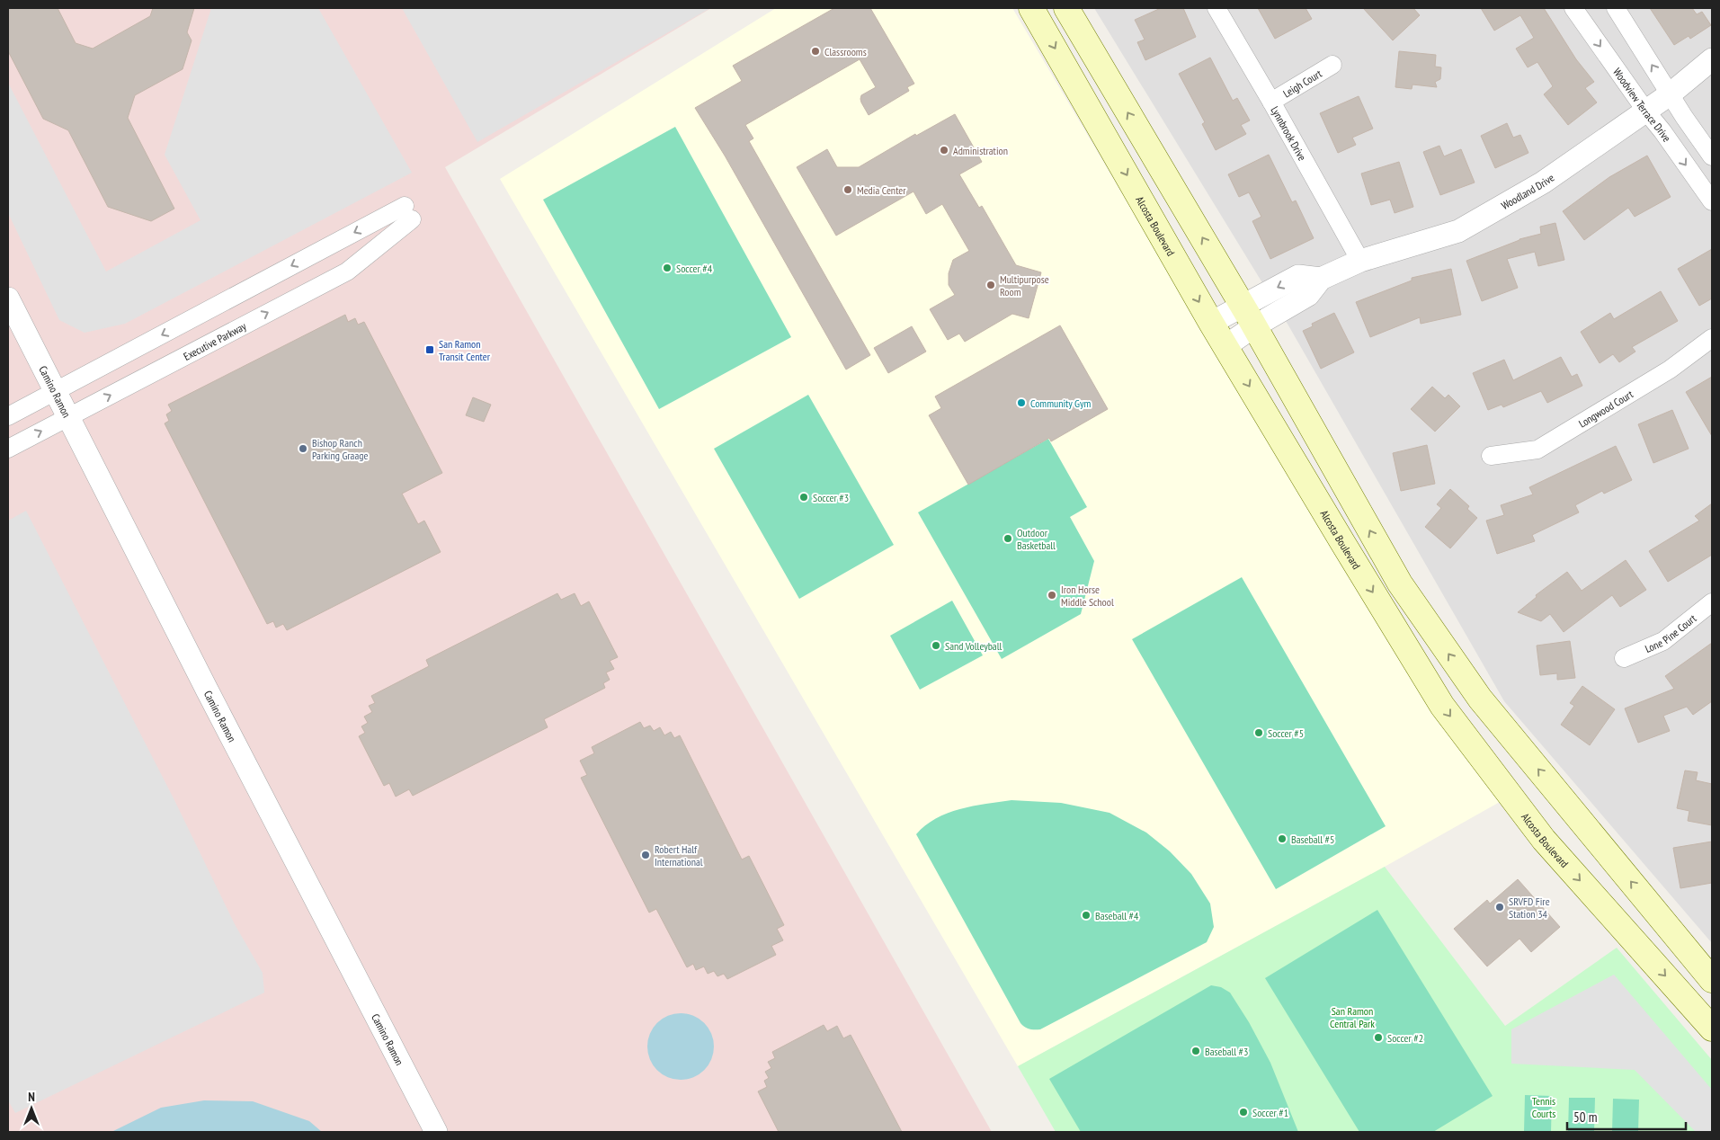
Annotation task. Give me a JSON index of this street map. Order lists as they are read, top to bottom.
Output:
{
  "streets": {
    "main road": ["Alcosta Boulevard"],
    "street": [
      "Leigh Court",
      "Woodview Terrace Drive",
      "Lynnbrook Drive",
      "Woodland Drive",
      "Executive Parkway",
      "Camino Ramon",
      "Longwood Court",
      "Lone Pine Court"
    ]
  },
  "crossings": [
    ["Leigh Court", "Lynnbrook Drive"],
    ["Woodview Terrace Drive", "Woodland Drive"],
    ["Lynnbrook Drive", "Woodland Drive"],
    ["Woodland Drive", "Alcosta Boulevard"],
    ["Executive Parkway", "Camino Ramon"]
  ],
  "parks": ["San Ramon Central Park", "Tennis Courts"],
  "places": {
    "other": [
      "Classrooms",
      "Administration",
      "Media Center",
      "Soccer #4",
      "Multipurpose Room",
      "Community Gym",
      "Bishop Ranch Parking Graage",
      "Soccer #3",
      "Outdoor Basketball",
      "Iron Horse Middle School",
      "Sand Volleyball",
      "Soccer #5",
      "Baseball #5",
      "Robert Half International",
      "SRVFD Fire Station 34",
      "Baseball #4",
      "Soccer #2",
      "Baseball #3",
      "Soccer #1"
    ],
    "transit": ["San Ramon Transit Center"]
  },
  "scale_bar": "50 m",
  "north": "top"
}
